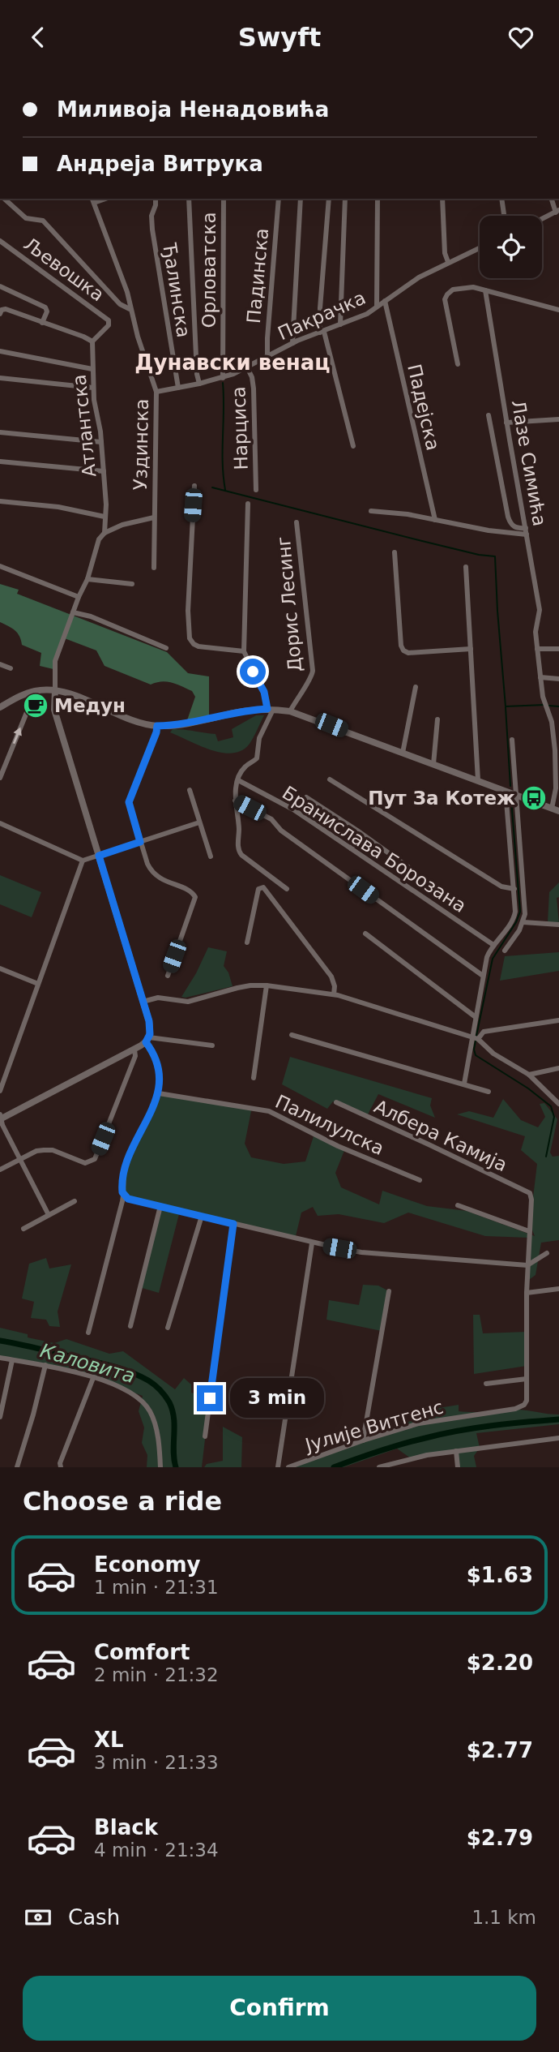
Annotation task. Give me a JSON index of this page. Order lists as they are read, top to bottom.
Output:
{
  "streets": {
    "street": [
      "Љевошка",
      "Орловатска",
      "Падинска",
      "Ђалинска",
      "Пакрачка",
      "Падејска",
      "Атлантска",
      "Нарциса",
      "Уздинска",
      "Лазе Симића",
      "Дорис Лесинг",
      "Бранислава Борозана",
      "Палилулска",
      "Албера Камија",
      "Јулије Витгенс"
    ]
  },
  "crossings": [
    ["Љевошка", "Атлантска"],
    ["Орловатска", "Пакрачка"],
    ["Падинска", "Пакрачка"],
    ["Ђалинска", "Пакрачка"],
    ["Пакрачка", "Падејска"],
    ["Пакрачка", "Нарциса"],
    ["Пакрачка", "Уздинска"],
    ["Атлантска", "Уздинска"],
    ["Албера Камија", "Јулије Витгенс"]
  ],
  "districts": ["Дунавски венац"],
  "water": ["Каловита"],
  "places": {
    "cafe": ["Медун"],
    "bus stop": ["Пут За Котеж"]
  },
  "page": {
    "header": "Swyft",
    "banner": ["Миливоја Ненадовића", "Андреја Витрука"],
    "bubble": "3 min",
    "heading": "Choose a ride",
    "list": [
      {
        "name": "Economy",
        "note": "1 min · 21:31",
        "value": "$1.63"
      },
      {
        "name": "Comfort",
        "note": "2 min · 21:32",
        "value": "$2.20"
      },
      {
        "name": "XL",
        "note": "3 min · 21:33",
        "value": "$2.77"
      },
      {
        "name": "Black",
        "note": "4 min · 21:34",
        "value": "$2.79"
      }
    ],
    "pay": ["Cash", "1.1 km"],
    "buttons": "Confirm"
  }
}
